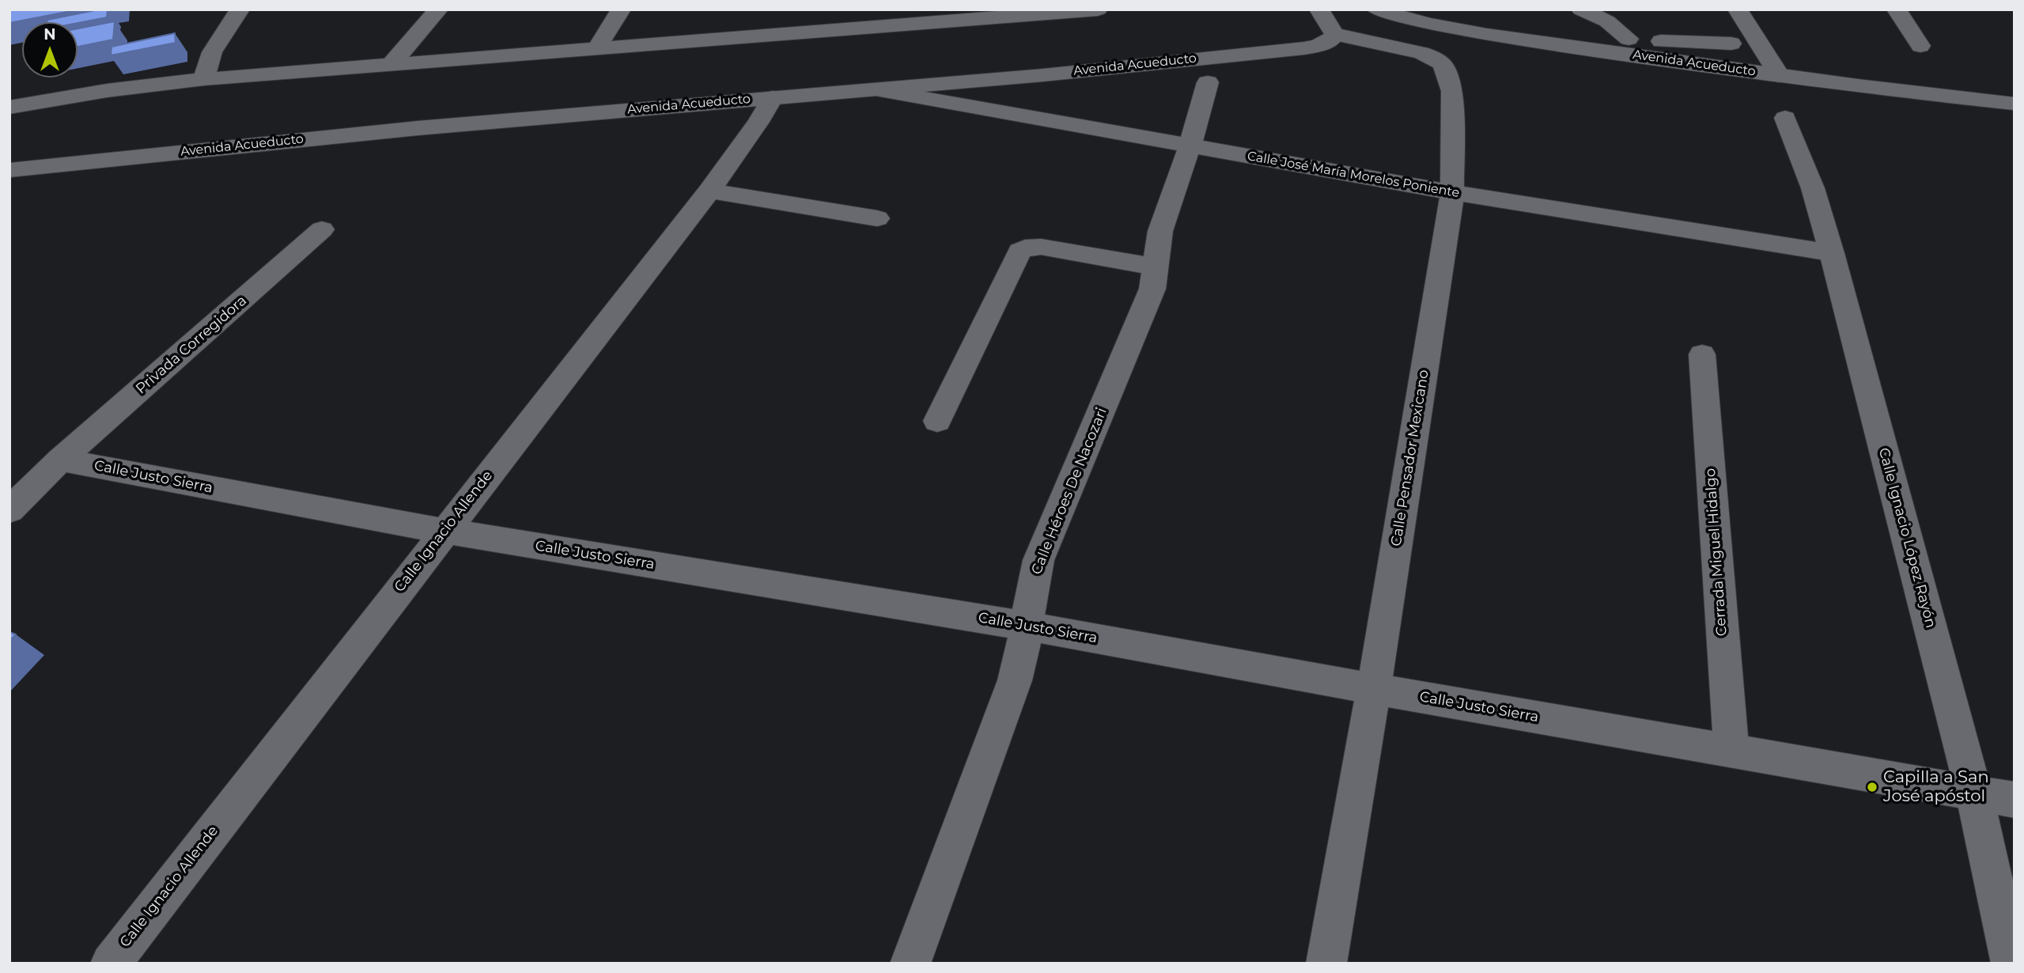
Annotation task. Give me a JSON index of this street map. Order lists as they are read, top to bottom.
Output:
{
  "streets": {
    "street": [
      "Avenida Acueducto",
      "Calle José María Morelos Poniente",
      "Privada Corregidora",
      "Calle Pensador Mexicano",
      "Calle Justo Sierra",
      "Calle Héroes De Nacozari",
      "Calle Ignacio Allende",
      "Calle Ignacio López Rayón",
      "Cerrada Miguel Hidalgo"
    ]
  },
  "crossings": [
    ["Avenida Acueducto", "Calle José María Morelos Poniente"],
    ["Avenida Acueducto", "Calle Pensador Mexicano"],
    ["Avenida Acueducto", "Calle Ignacio Allende"],
    ["Calle José María Morelos Poniente", "Calle Pensador Mexicano"],
    ["Calle José María Morelos Poniente", "Calle Héroes De Nacozari"],
    ["Calle José María Morelos Poniente", "Calle Ignacio López Rayón"],
    ["Privada Corregidora", "Calle Justo Sierra"],
    ["Calle Pensador Mexicano", "Calle Justo Sierra"],
    ["Calle Justo Sierra", "Calle Héroes De Nacozari"],
    ["Calle Justo Sierra", "Calle Ignacio Allende"],
    ["Calle Justo Sierra", "Calle Ignacio López Rayón"],
    ["Calle Justo Sierra", "Cerrada Miguel Hidalgo"]
  ],
  "places": ["Capilla a San José apóstol"],
  "north": "top"
}
